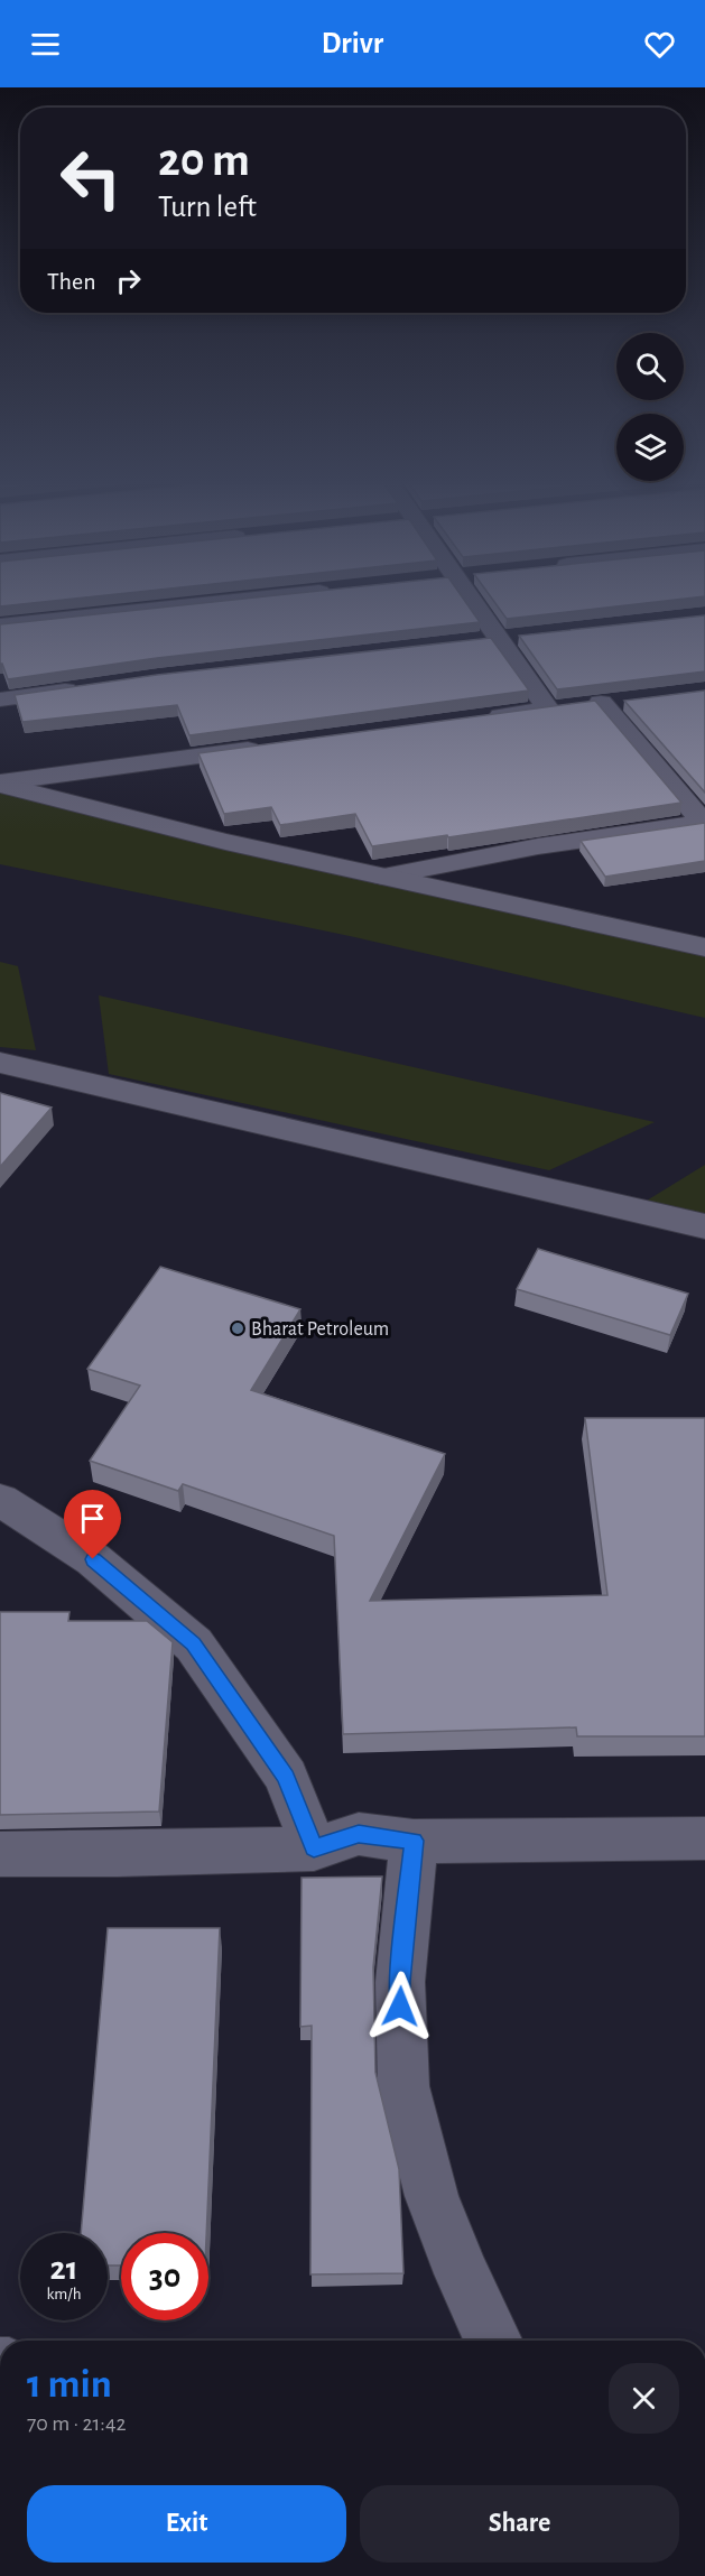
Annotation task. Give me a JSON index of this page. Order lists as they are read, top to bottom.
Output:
{
  "places": ["Bharat Petroleum"],
  "page": {
    "header": "Drivr",
    "turn": ["20 m", "Turn left"],
    "then": "Then",
    "speed": "21 km/h",
    "limit": "30",
    "heading": ["1 min", "70 m · 21:42"],
    "buttons": ["Exit", "Share"]
  }
}
